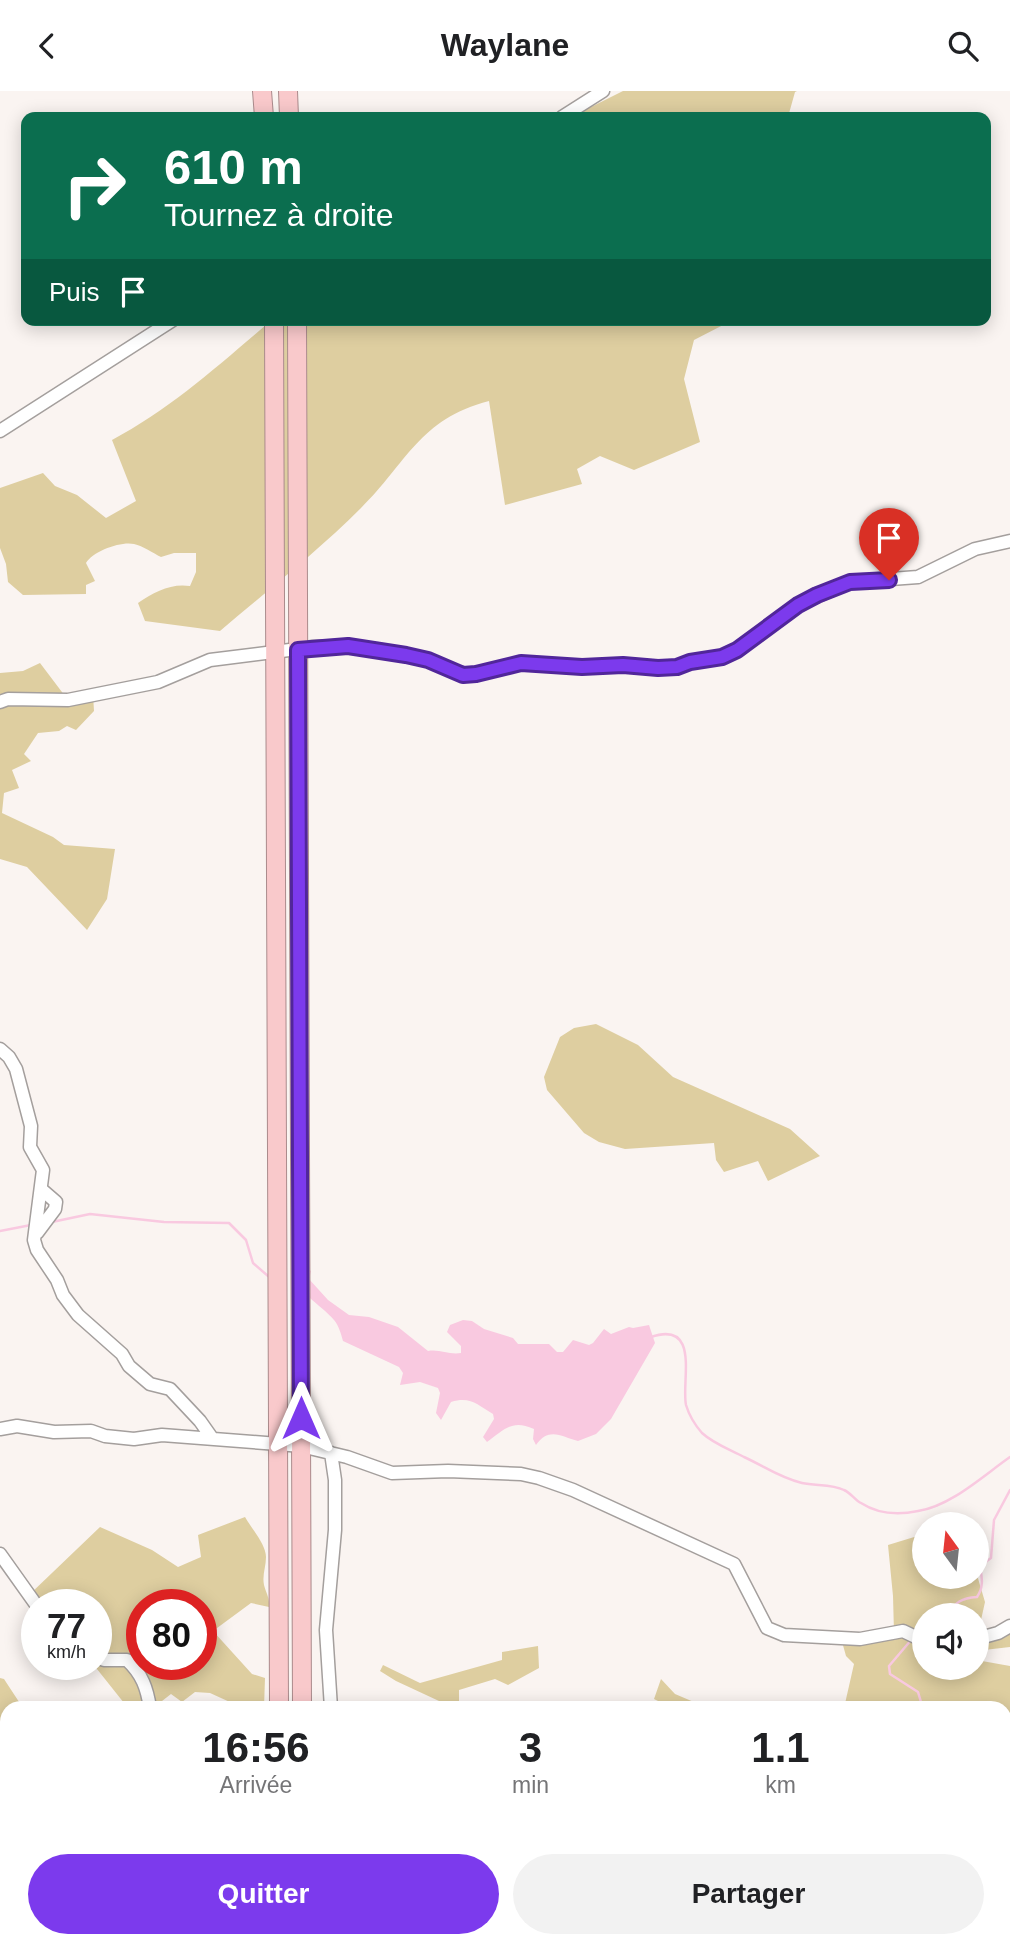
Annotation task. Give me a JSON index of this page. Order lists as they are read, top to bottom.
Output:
{
  "north": "top",
  "page": {
    "header": "Waylane",
    "turn": ["610 m", "Tournez à droite"],
    "then": "Puis",
    "speed": "77 km/h",
    "limit": "80",
    "eta": [
      "16:56",
      "Arrivée",
      "3",
      "min",
      "1.1",
      "km"
    ],
    "buttons": ["Quitter", "Partager"]
  }
}
